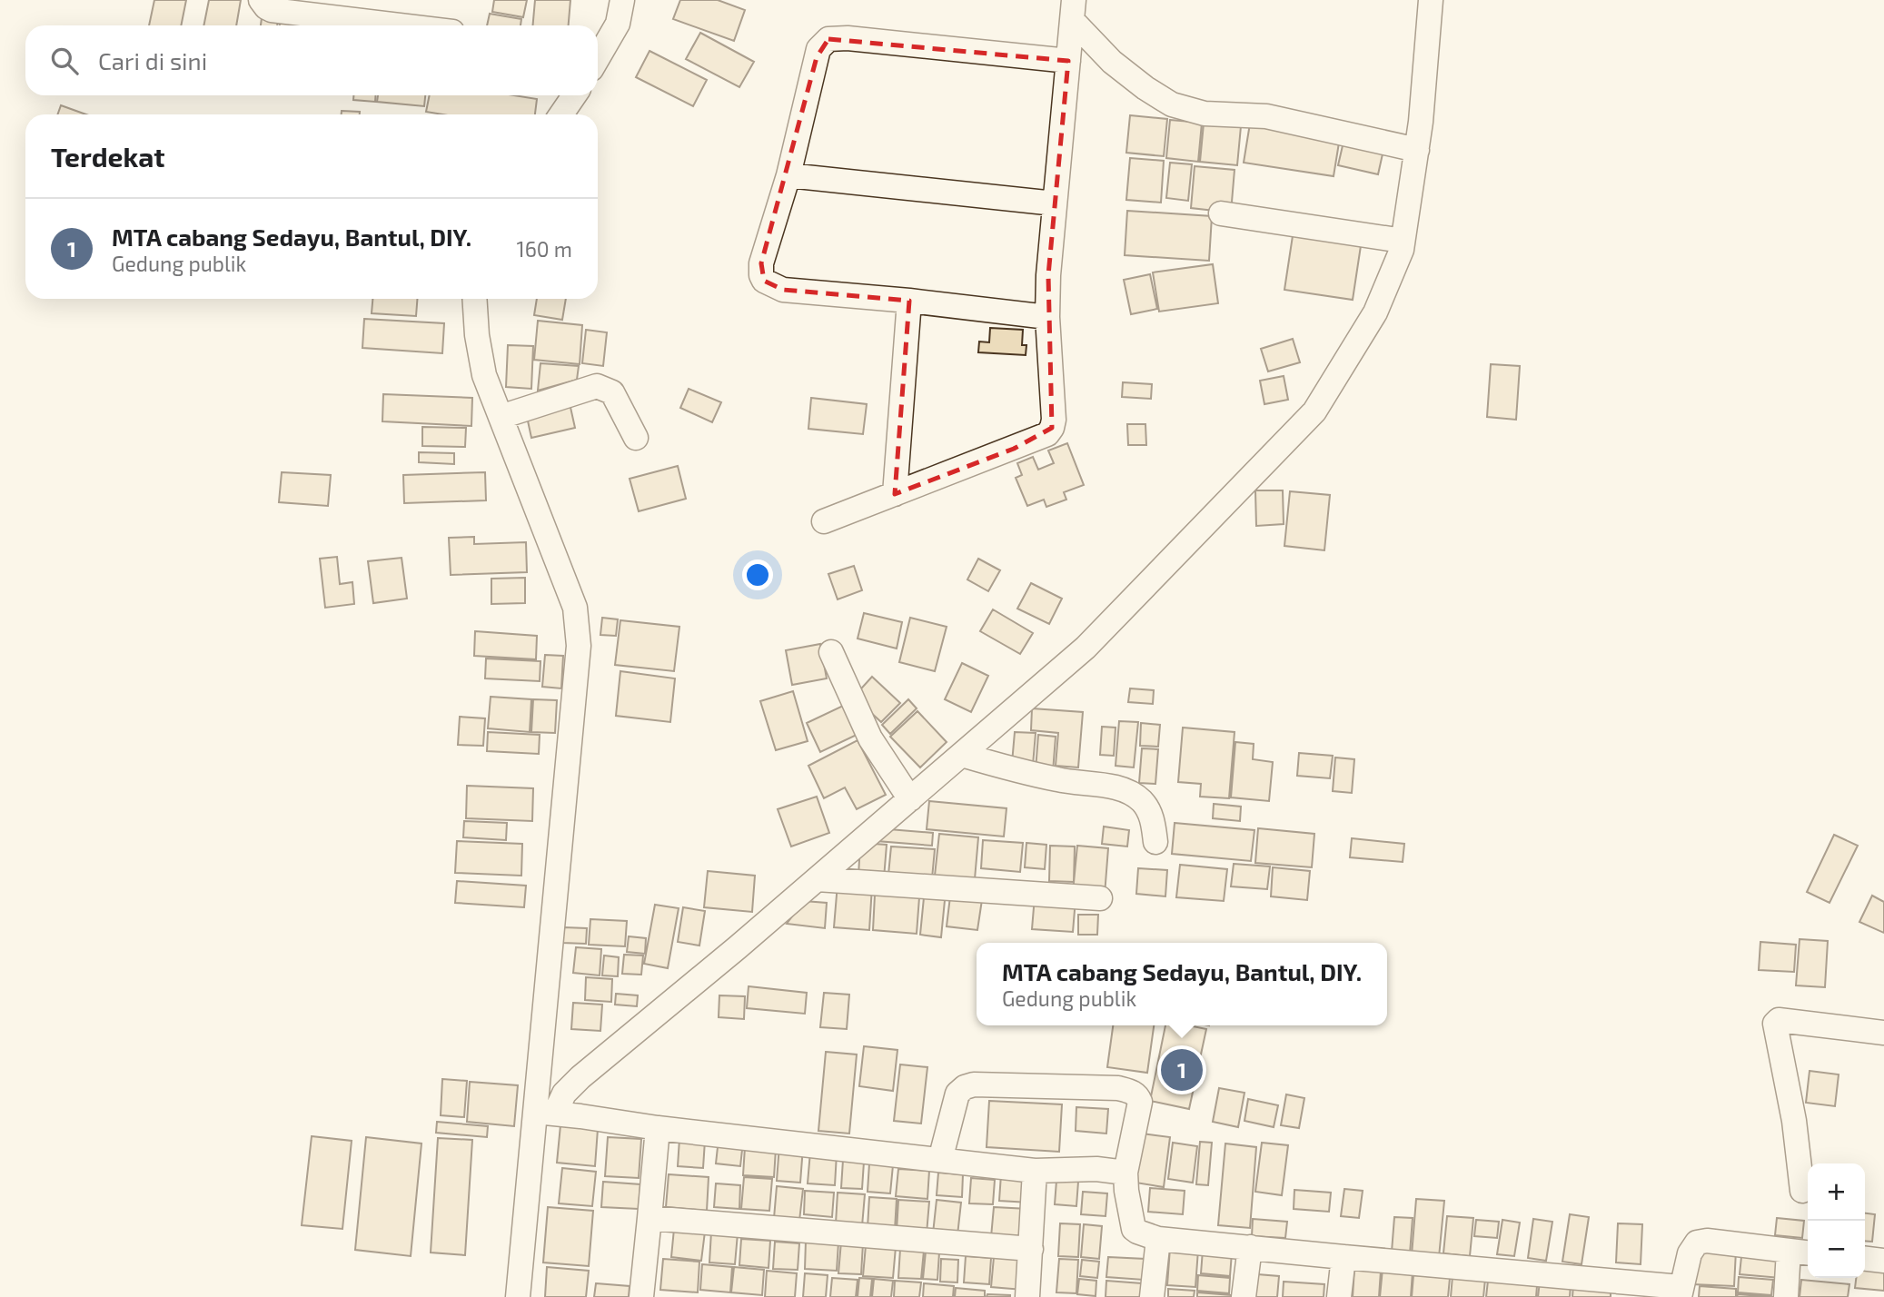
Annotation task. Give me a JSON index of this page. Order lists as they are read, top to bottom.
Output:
{
  "page": {
    "search": "Cari di sini",
    "heading": "Terdekat",
    "list": [
      {
        "mark": "1",
        "name": "MTA cabang Sedayu, Bantul, DIY.",
        "note": "Gedung publik",
        "value": "160 m"
      }
    ],
    "popup": ["MTA cabang Sedayu, Bantul, DIY.", "Gedung publik"],
    "pins": "1",
    "map_buttons": ["+", "−"]
  }
}
